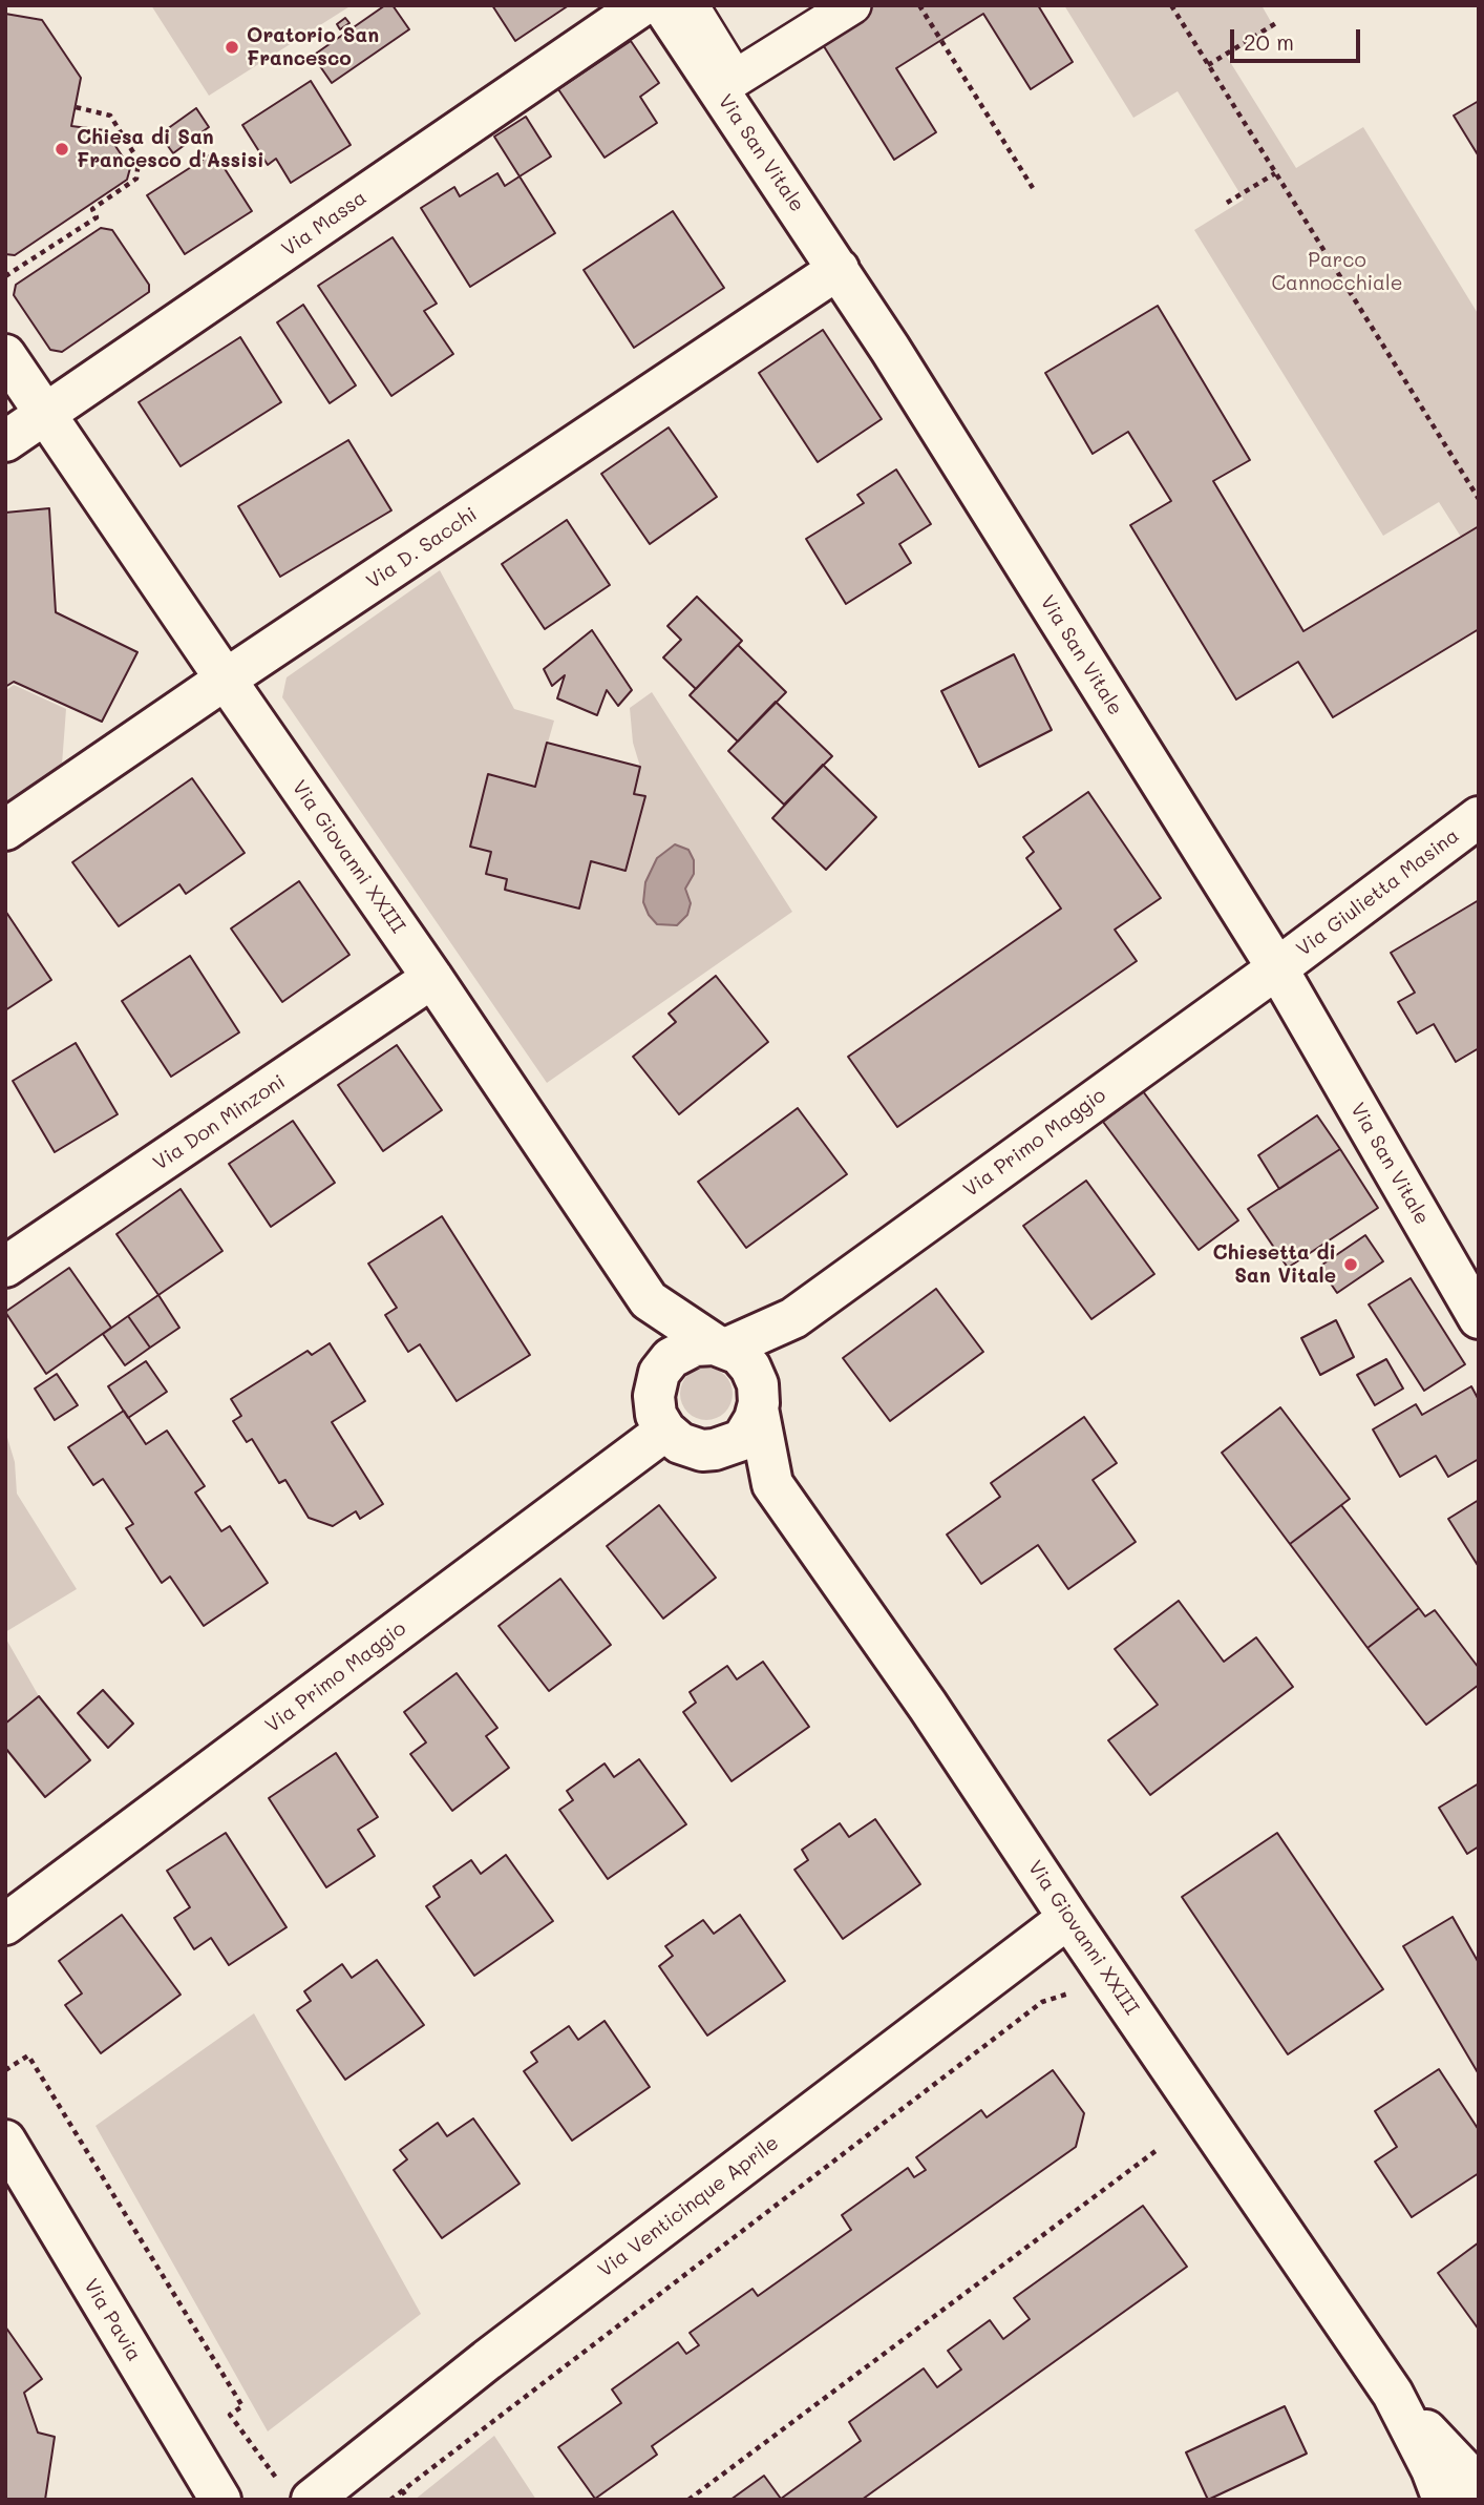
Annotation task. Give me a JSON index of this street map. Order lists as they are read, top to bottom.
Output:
{
  "streets": {
    "street": [
      "Via San Vitale",
      "Via Massa",
      "Via D. Sacchi",
      "Via Giovanni XXIII",
      "Via Giulietta Masina",
      "Via Don Minzoni",
      "Via Primo Maggio",
      "Via Venticinque Aprile",
      "Via Pavia"
    ]
  },
  "crossings": [
    ["Via San Vitale", "Via D. Sacchi"],
    ["Via San Vitale", "Via Giulietta Masina"],
    ["Via San Vitale", "Via Primo Maggio"],
    ["Via Massa", "Via Giovanni XXIII"],
    ["Via D. Sacchi", "Via Giovanni XXIII"],
    ["Via Giovanni XXIII", "Via Don Minzoni"],
    ["Via Giovanni XXIII", "Via Primo Maggio"],
    ["Via Giovanni XXIII", "Via Venticinque Aprile"],
    ["Via Giulietta Masina", "Via Primo Maggio"]
  ],
  "parks": ["Parco Cannocchiale"],
  "places": ["Oratorio San Francesco", "Chiesa di San Francesco d'Assisi", "Chiesetta di San Vitale"],
  "scale_bar": "20 m"
}
